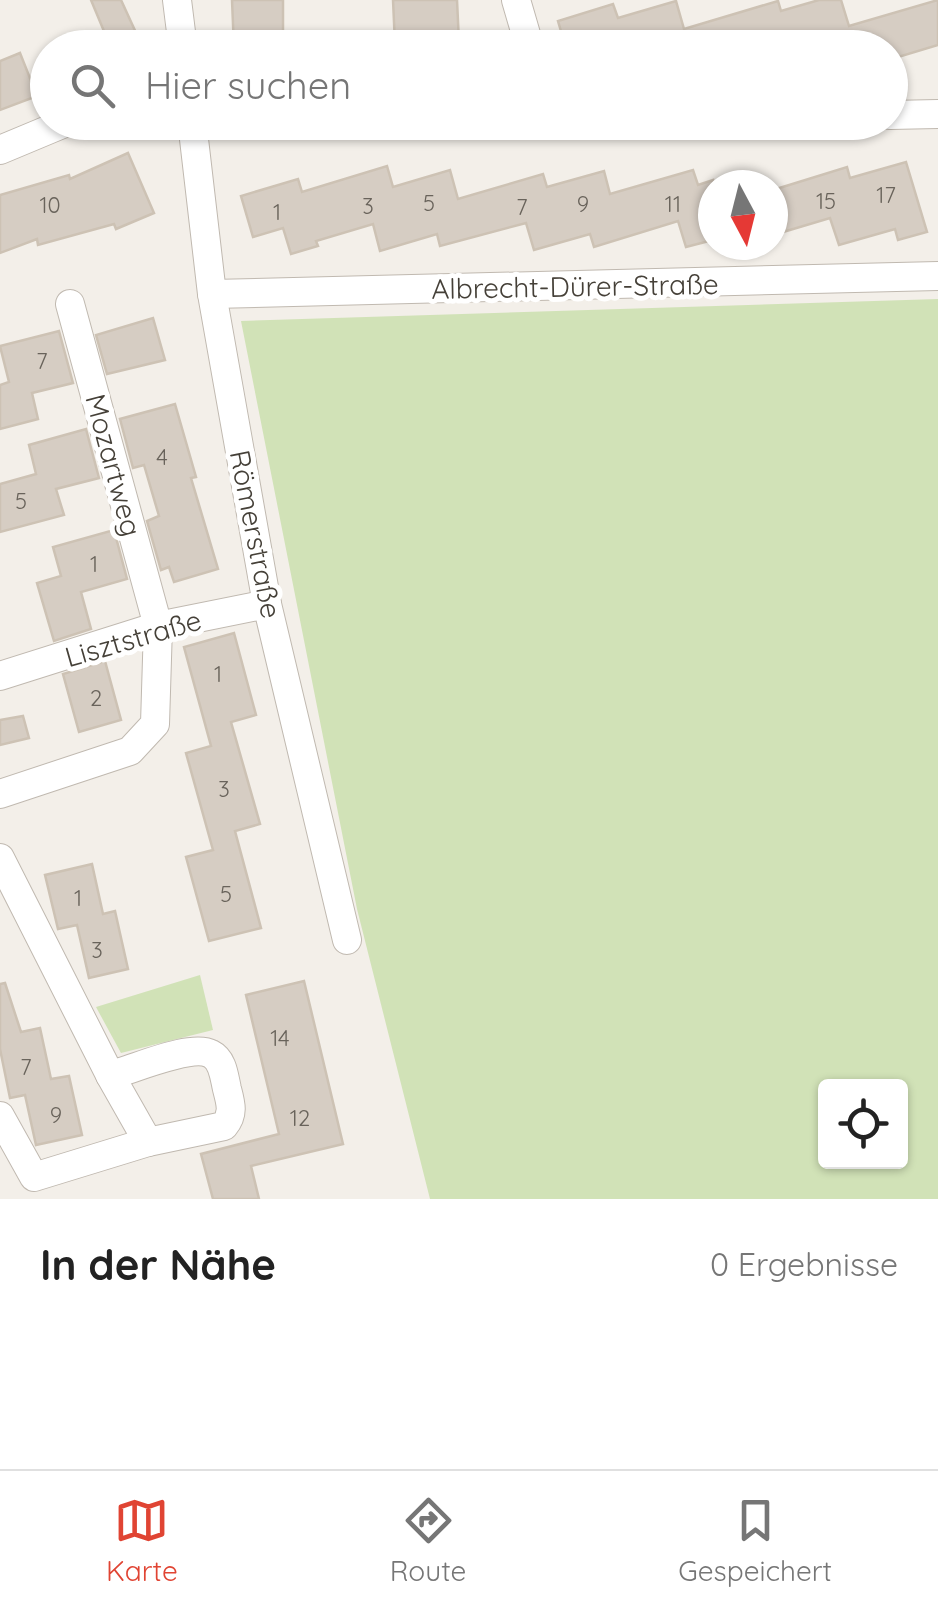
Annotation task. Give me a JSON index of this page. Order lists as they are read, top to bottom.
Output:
{
  "streets": {
    "street": [
      "Albrecht-Dürer-Straße",
      "Mozartweg",
      "Römerstraße",
      "Lisztstraße"
    ]
  },
  "crossings": [
    ["Albrecht-Dürer-Straße", "Römerstraße"],
    ["Mozartweg", "Lisztstraße"],
    ["Römerstraße", "Lisztstraße"]
  ],
  "house_numbers": [
    "17",
    "15",
    "5",
    "9",
    "11",
    "10",
    "3",
    "7",
    "1",
    "7",
    "4",
    "5",
    "1",
    "1",
    "2",
    "3",
    "5",
    "1",
    "3",
    "14",
    "7",
    "9",
    "12"
  ],
  "north": "bottom",
  "page": {
    "search": "Hier suchen",
    "heading": ["In der Nähe", "0 Ergebnisse"],
    "nav": ["Karte", "Route", "Gespeichert"]
  }
}
